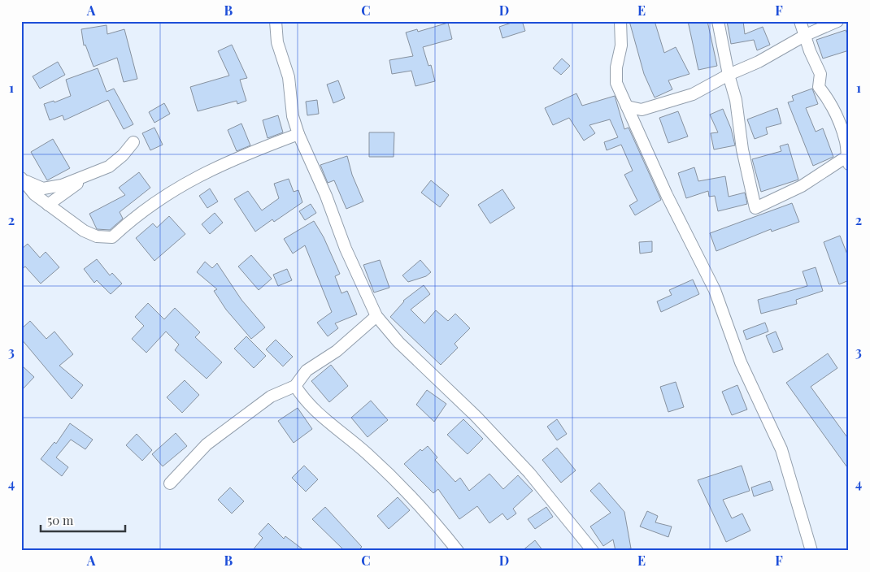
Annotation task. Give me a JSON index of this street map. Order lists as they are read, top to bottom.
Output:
{
  "scale_bar": "50 m",
  "grid": {
    "columns": [
      "A",
      "B",
      "C",
      "D",
      "E",
      "F"
    ],
    "rows": [
      "1",
      "2",
      "3",
      "4"
    ]
  }
}
